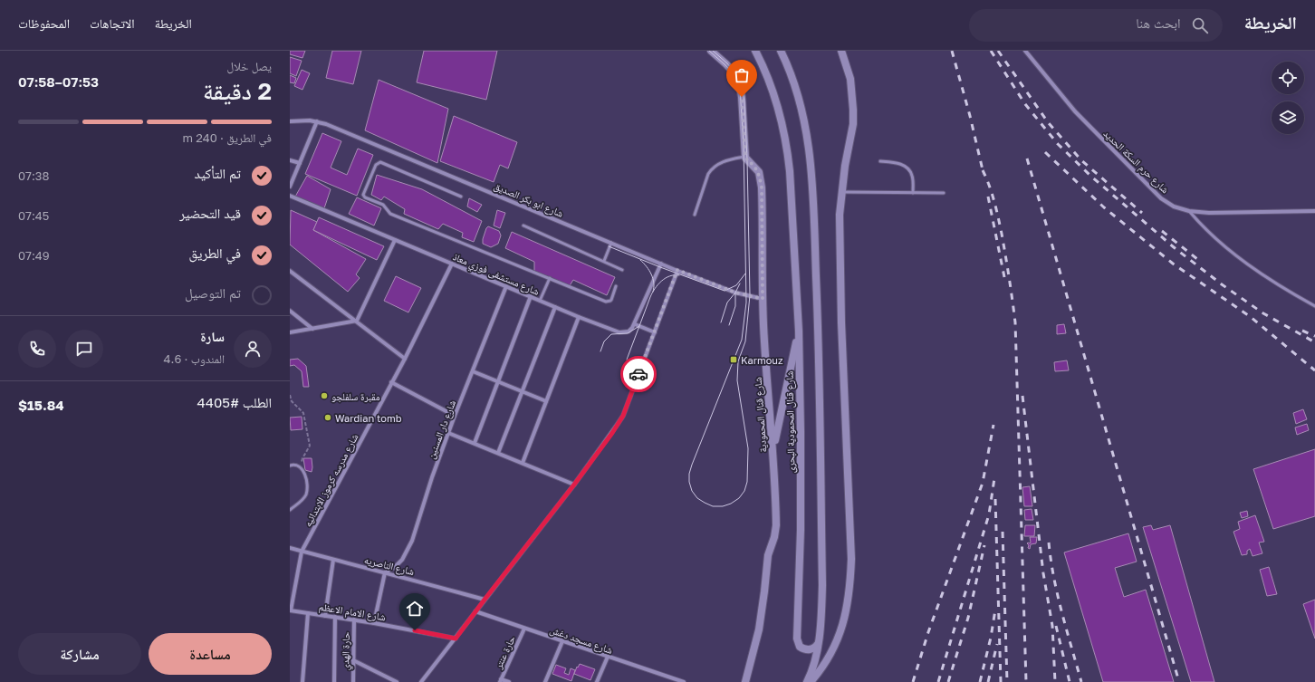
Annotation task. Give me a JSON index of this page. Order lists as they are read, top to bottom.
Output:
{
  "streets": {
    "main road": ["شارع قنال المحمودية", "شارع قنال المحمودية البحرى"],
    "street": [
      "شارع حرم السكة الحديد",
      "شارع ابو بكر الصديق",
      "شارع مستشفى فوزي معاذ",
      "شارع دار المسنين",
      "شارع مدرسه كرموز الابتدائيه",
      "شارع الناصريه",
      "شارع الامام الاعظم",
      "شارع مسجد دغش",
      "حارة الهدي",
      "حارة عنتر"
    ]
  },
  "crossings": [
    ["شارع ابو بكر الصديق", "شارع قنال المحمودية"],
    ["شارع مستشفى فوزي معاذ", "شارع دار المسنين"],
    ["شارع مستشفى فوزي معاذ", "شارع مدرسه كرموز الابتدائيه"],
    ["شارع دار المسنين", "شارع الناصريه"],
    ["شارع مدرسه كرموز الابتدائيه", "شارع الناصريه"],
    ["شارع مدرسه كرموز الابتدائيه", "شارع الامام الاعظم"],
    ["شارع الامام الاعظم", "حارة الهدي"],
    ["شارع مسجد دغش", "حارة عنتر"]
  ],
  "places": {
    "transit": ["Karmouz"],
    "other": ["مقبرة سلفلجو", "Wardian tomb"]
  },
  "page": {
    "header": "الخريطة",
    "search": "ابحث هنا",
    "nav": ["الخريطة", "الاتجاهات", "المحفوظات"],
    "heading": ["2 دقيقة", "يصل خلال", "07:53–07:58"],
    "panel": [
      "سارة",
      "المندوب · 4.6",
      "الطلب #4405",
      "$15.84"
    ],
    "bar": "في الطريق · 240 m",
    "list": [
      ["تم التأكيد", "07:38"],
      ["قيد التحضير", "07:45"],
      ["في الطريق", "07:49"],
      "تم التوصيل"
    ],
    "buttons": ["مساعدة", "مشاركة"]
  }
}
